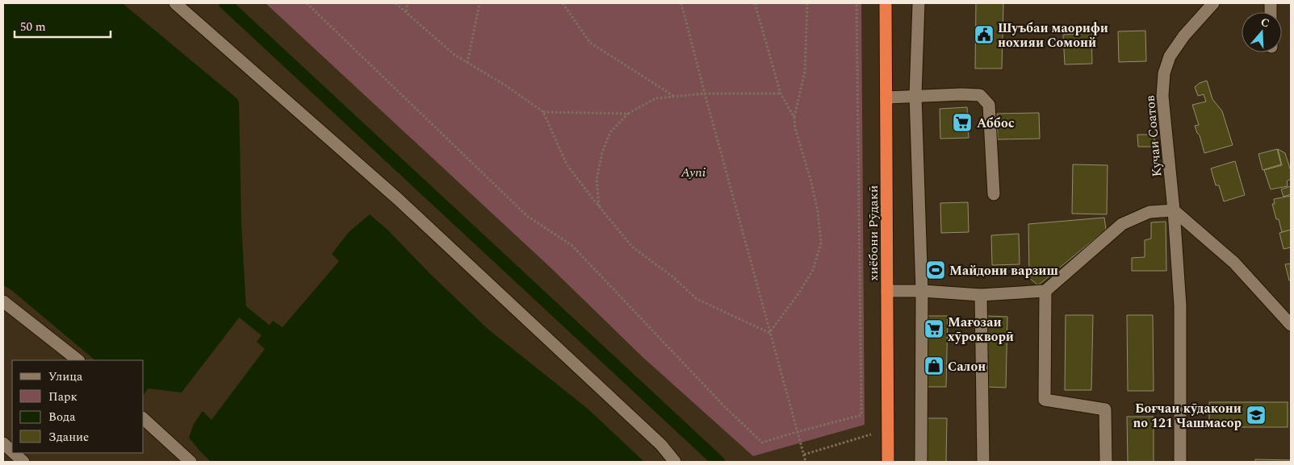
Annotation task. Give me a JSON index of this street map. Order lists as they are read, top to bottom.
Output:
{
  "streets": {
    "highway": ["хиёбони Рӯдакӣ"],
    "street": ["Кучаи Соатов"]
  },
  "parks": ["Ayni"],
  "places": {
    "public building": ["Шуъбаи маорифи нохияи Сомонй"],
    "supermarket": ["Аббос", "Мағозаи хӯрокворӣ"],
    "sports": ["Майдони варзиш"],
    "shop": ["Салон"],
    "school or university": ["Боғчаи кӯдакони no 121 Чашмасор"]
  },
  "legend": [
    "Улица",
    "Парк",
    "Вода",
    "Здание"
  ],
  "scale_bar": "50 m",
  "north": "top"
}
